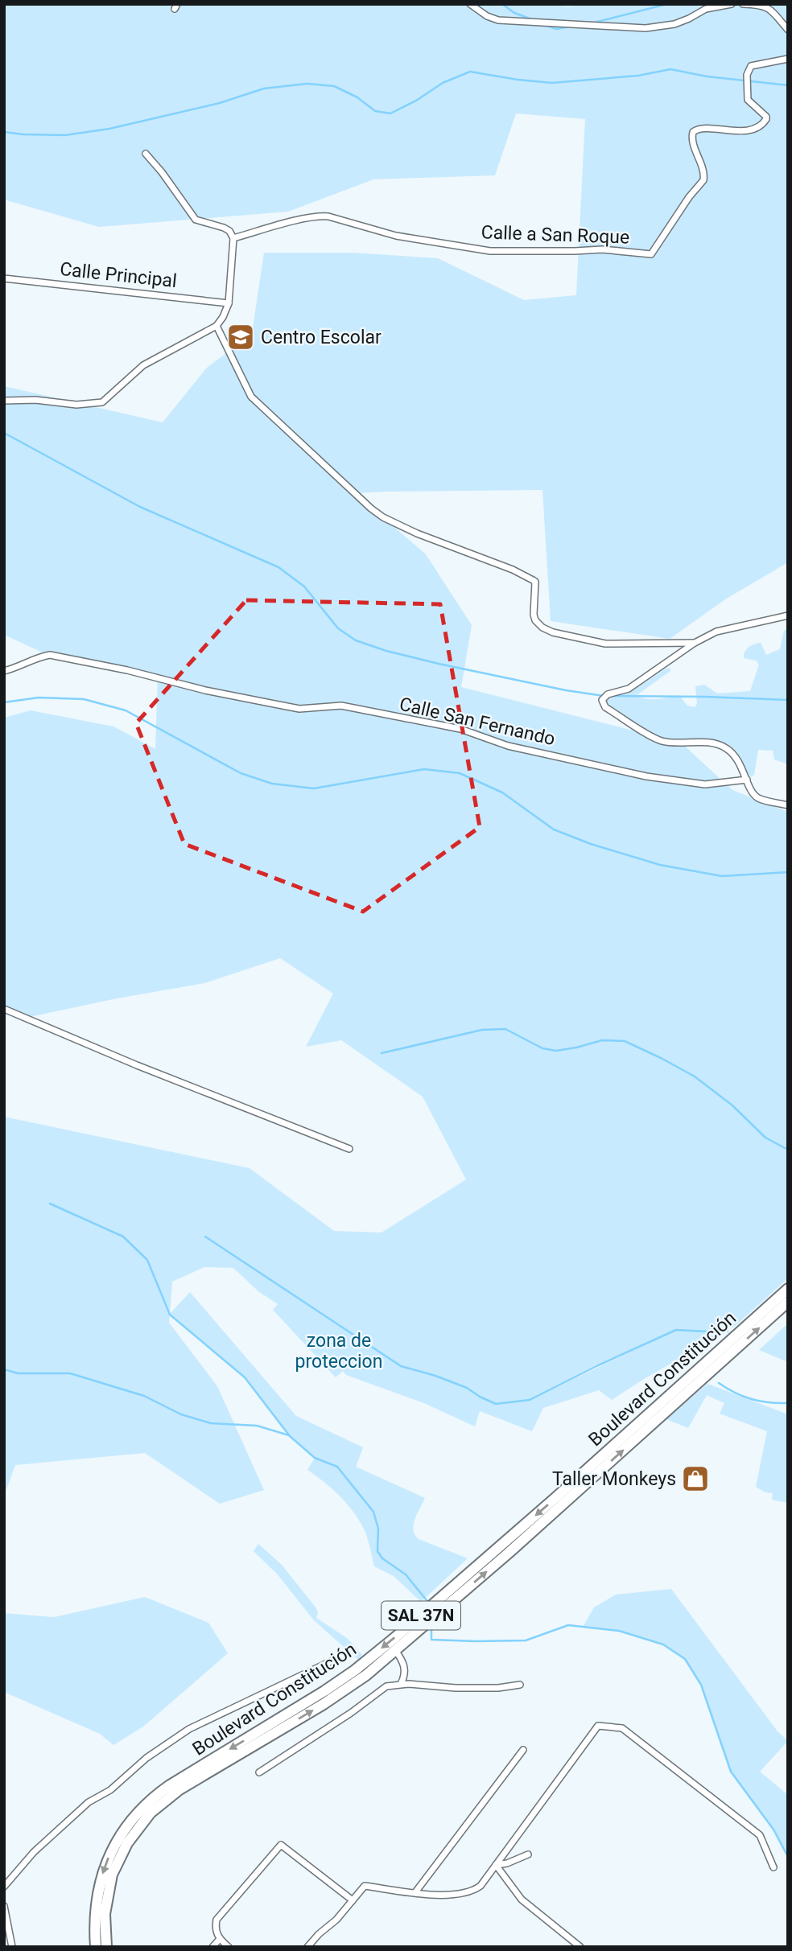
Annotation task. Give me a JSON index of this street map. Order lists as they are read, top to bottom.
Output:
{
  "streets": {
    "highway": ["Boulevard Constitución", "SAL 37N"],
    "street": ["Calle a San Roque", "Calle Principal", "Calle San Fernando"]
  },
  "parks": ["zona de proteccion"],
  "places": {
    "school or university": ["Centro Escolar"],
    "shop": ["Taller Monkeys"]
  }
}
